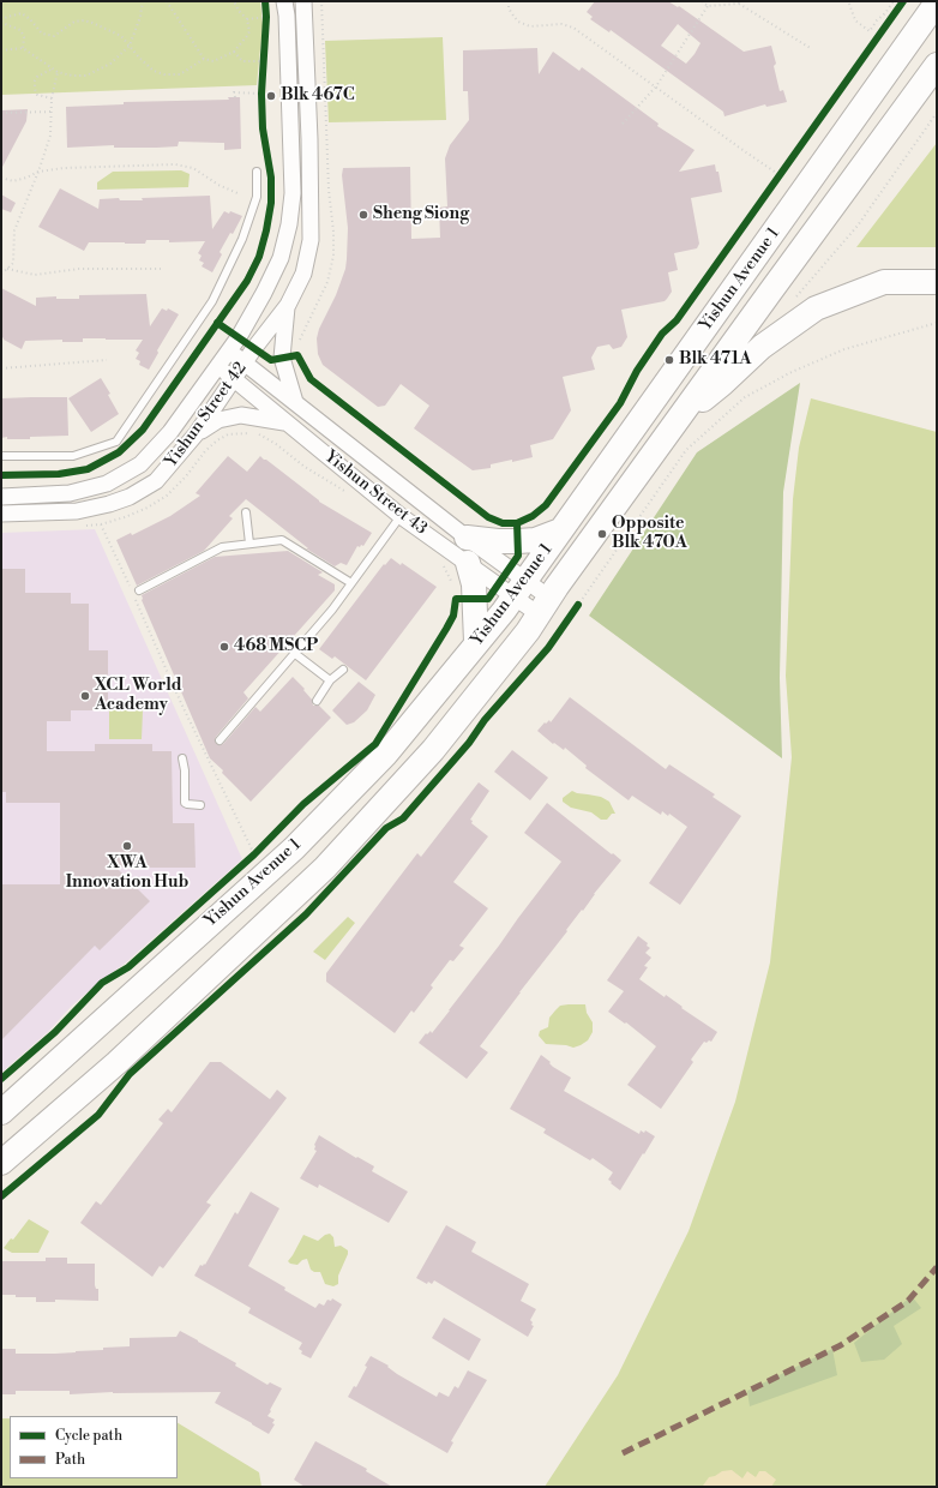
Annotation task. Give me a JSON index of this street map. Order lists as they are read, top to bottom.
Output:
{
  "streets": {
    "main road": ["Yishun Avenue 1"],
    "street": ["Yishun Street 42", "Yishun Street 43"]
  },
  "crossings": [
    ["Yishun Avenue 1", "Yishun Street 43"],
    ["Yishun Street 42", "Yishun Street 43"]
  ],
  "places": [
    "Blk 467C",
    "Sheng Siong",
    "Blk 471A",
    "Opposite Blk 470A",
    "468 MSCP",
    "XCL World Academy",
    "XWA Innovation Hub"
  ],
  "legend": ["Cycle path", "Path"]
}
